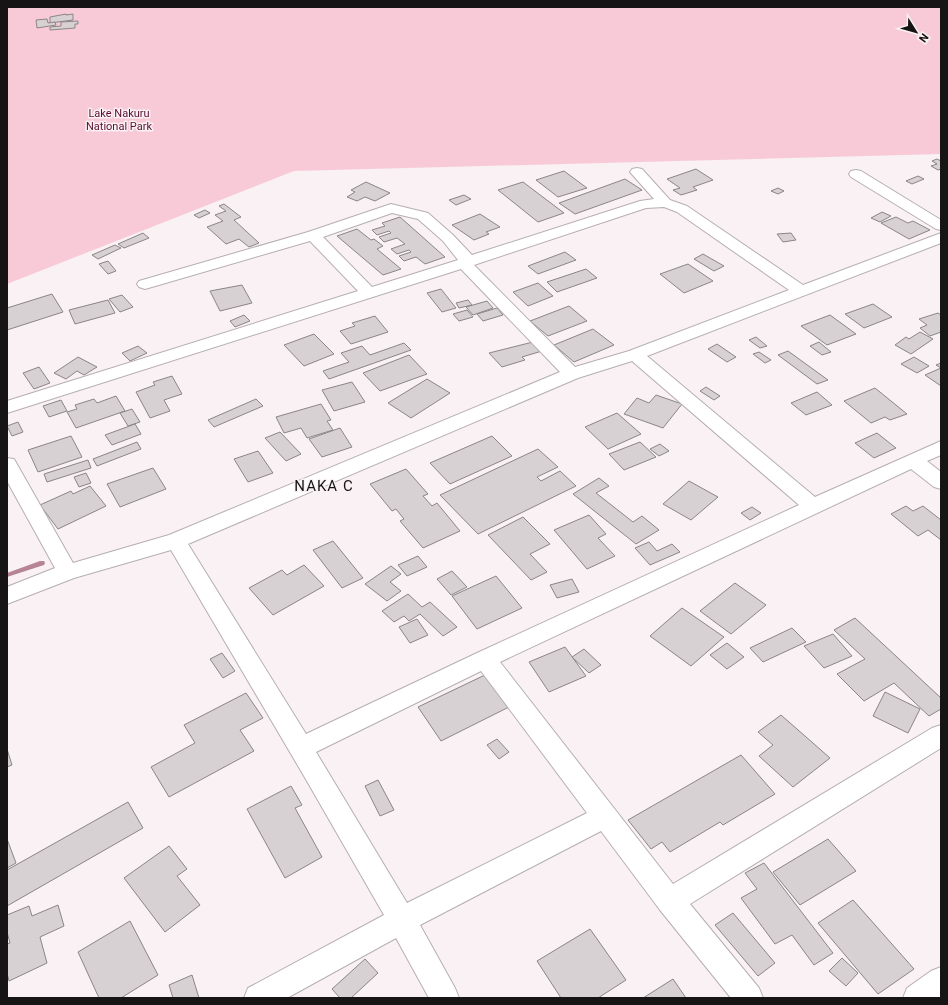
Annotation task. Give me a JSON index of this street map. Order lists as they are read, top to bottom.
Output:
{
  "districts": ["NAKA C"],
  "parks": ["Lake Nakuru National Park"],
  "north": "bottom right"
}
